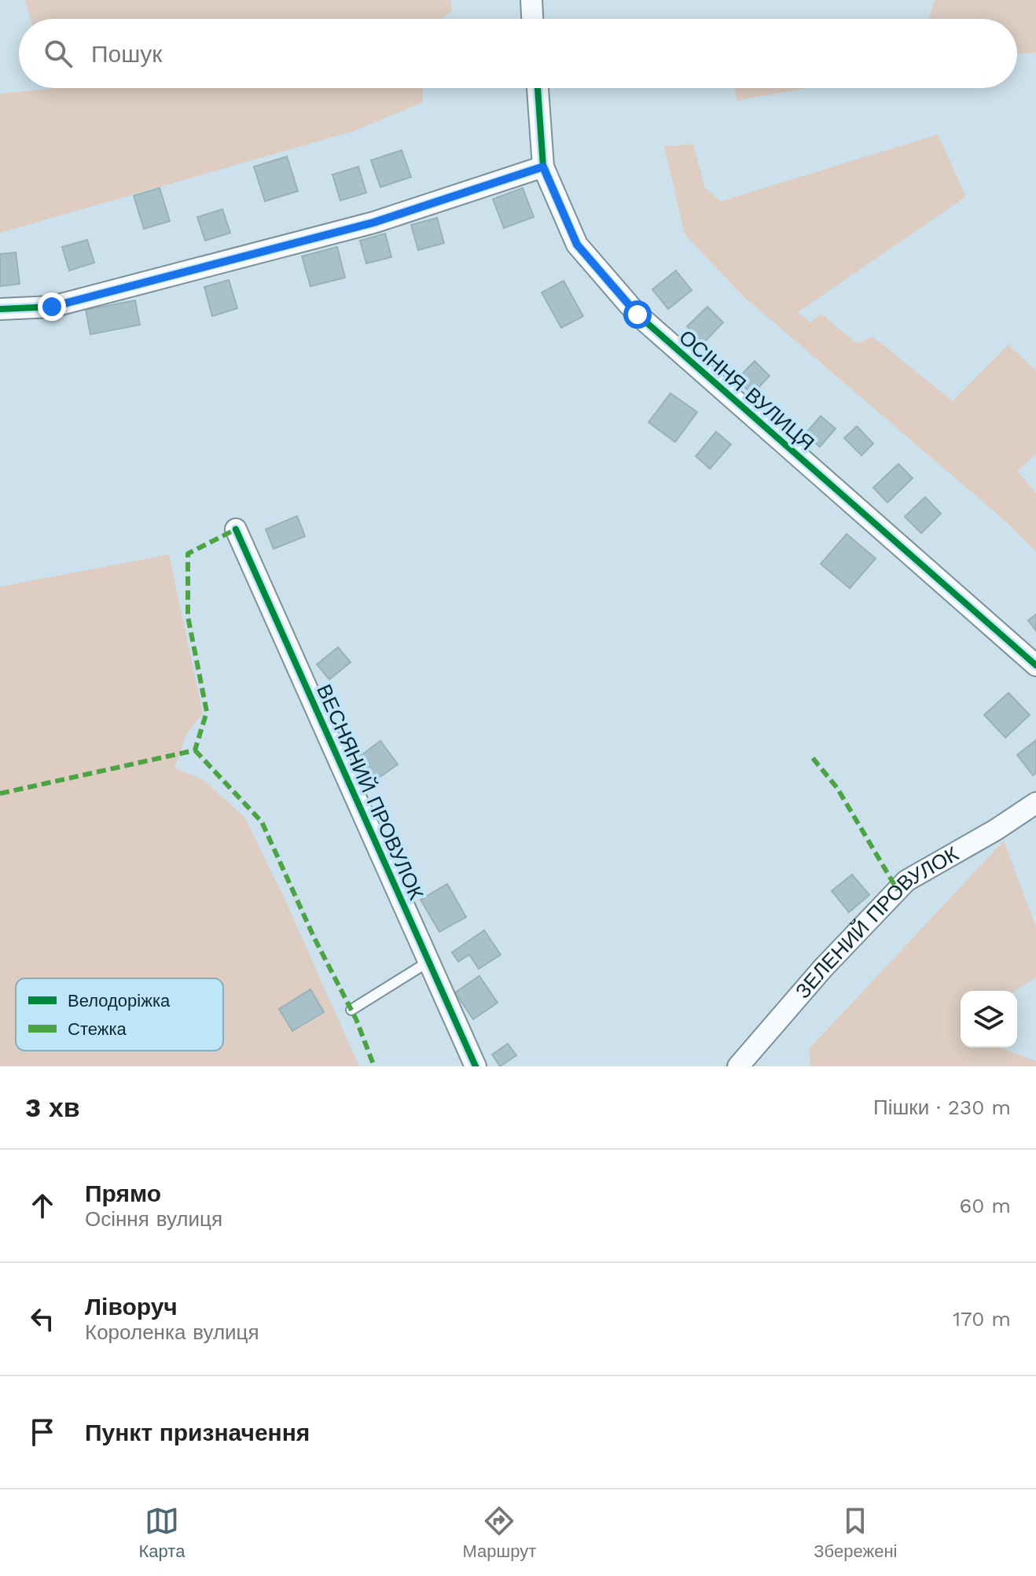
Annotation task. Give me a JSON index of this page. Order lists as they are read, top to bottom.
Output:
{
  "streets": {
    "street": ["ОСІННЯ ВУЛИЦЯ", "ВЕСНЯНИЙ ПРОВУЛОК", "ЗЕЛЕНИЙ ПРОВУЛОК"]
  },
  "legend": ["Велодоріжка", "Стежка"],
  "page": {
    "search": "Пошук",
    "heading": ["3 хв", "Пішки · 230 m"],
    "list": [
      ["Прямо", "Осіння вулиця", "60 m"],
      ["Ліворуч", "Короленка вулиця", "170 m"],
      "Пункт призначення"
    ],
    "nav": ["Карта", "Маршрут", "Збережені"]
  }
}
